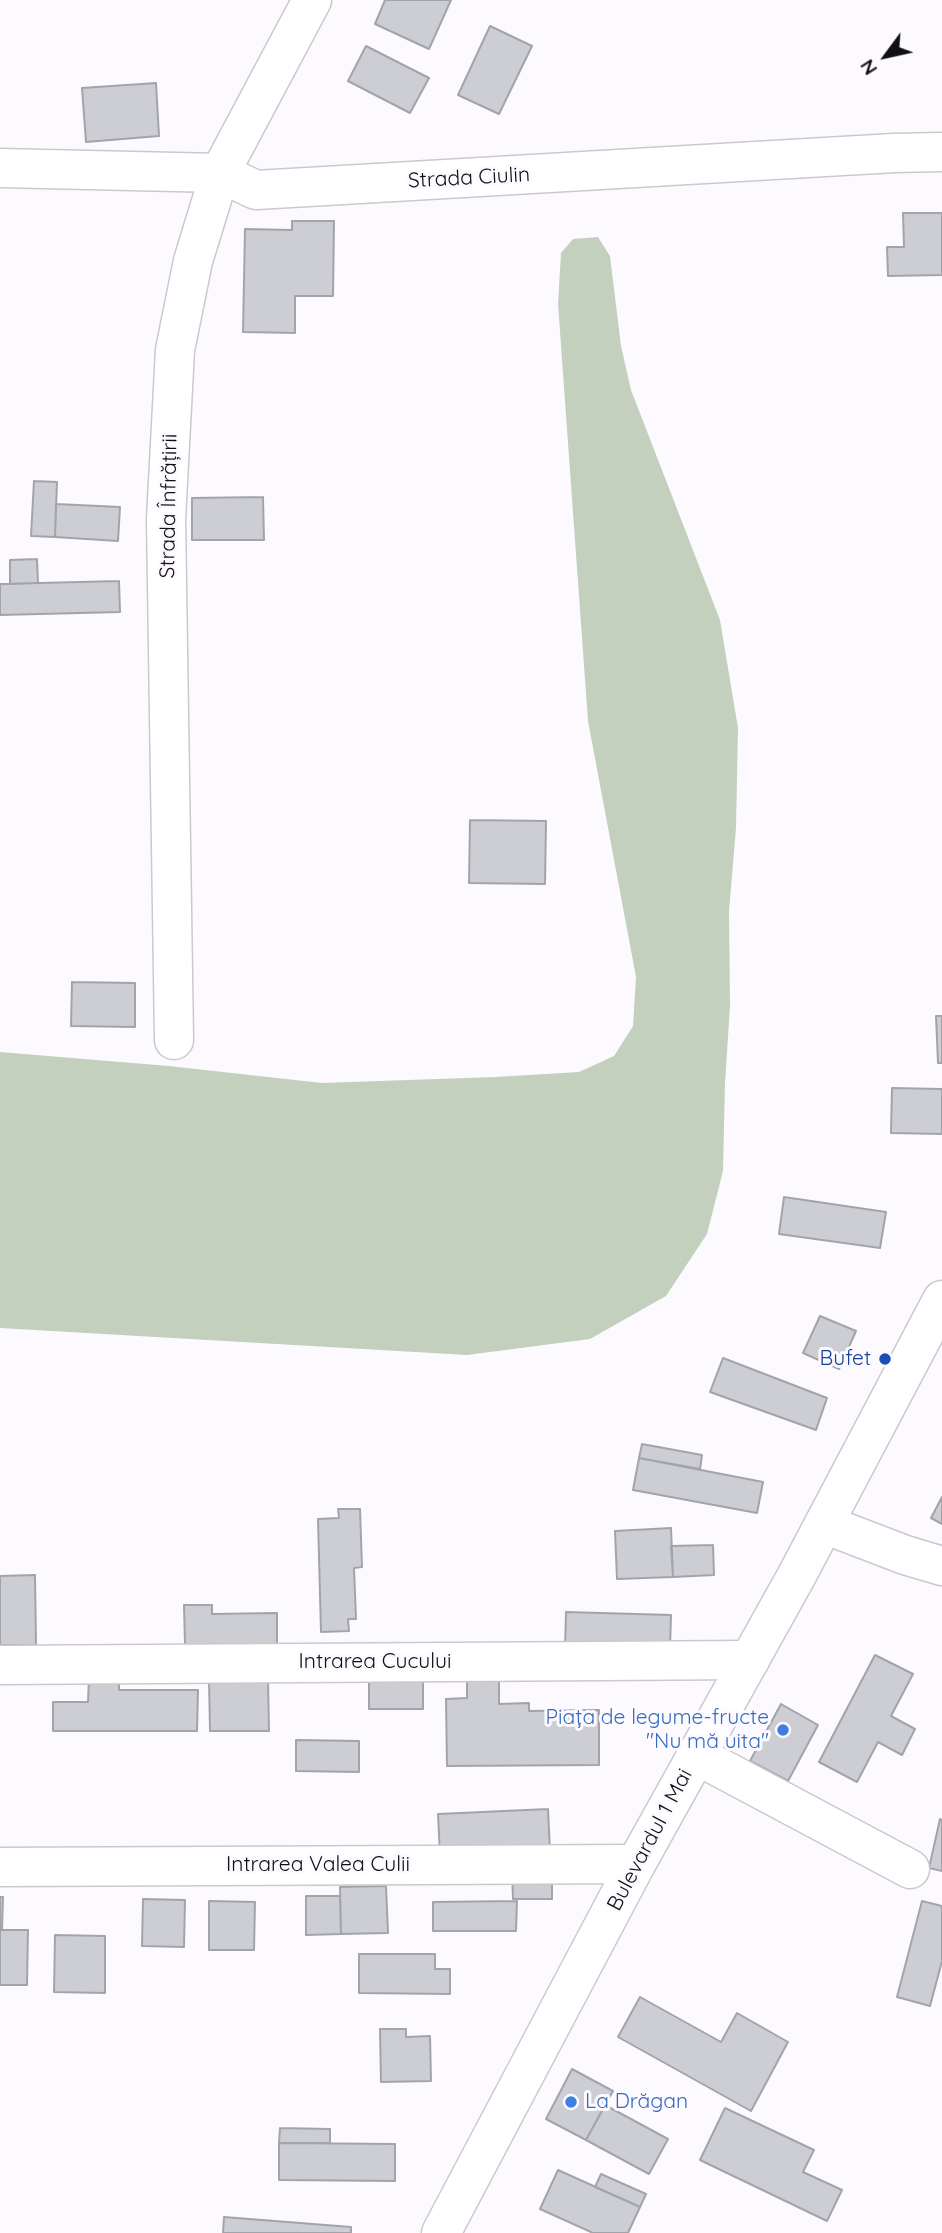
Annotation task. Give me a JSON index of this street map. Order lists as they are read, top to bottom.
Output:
{
  "streets": {
    "street": [
      "Strada Ciulin",
      "Strada Înfrățirii",
      "Intrarea Cucului",
      "Bulevardul 1 Mai",
      "Intrarea Valea Culii"
    ]
  },
  "crossings": [
    ["Strada Ciulin", "Strada Înfrățirii"],
    ["Intrarea Cucului", "Bulevardul 1 Mai"],
    ["Bulevardul 1 Mai", "Intrarea Valea Culii"]
  ],
  "places": ["Bufet", "Piața de legume-fructe \"Nu mă uita\"", "La Drăgan"],
  "north": "bottom left"
}
